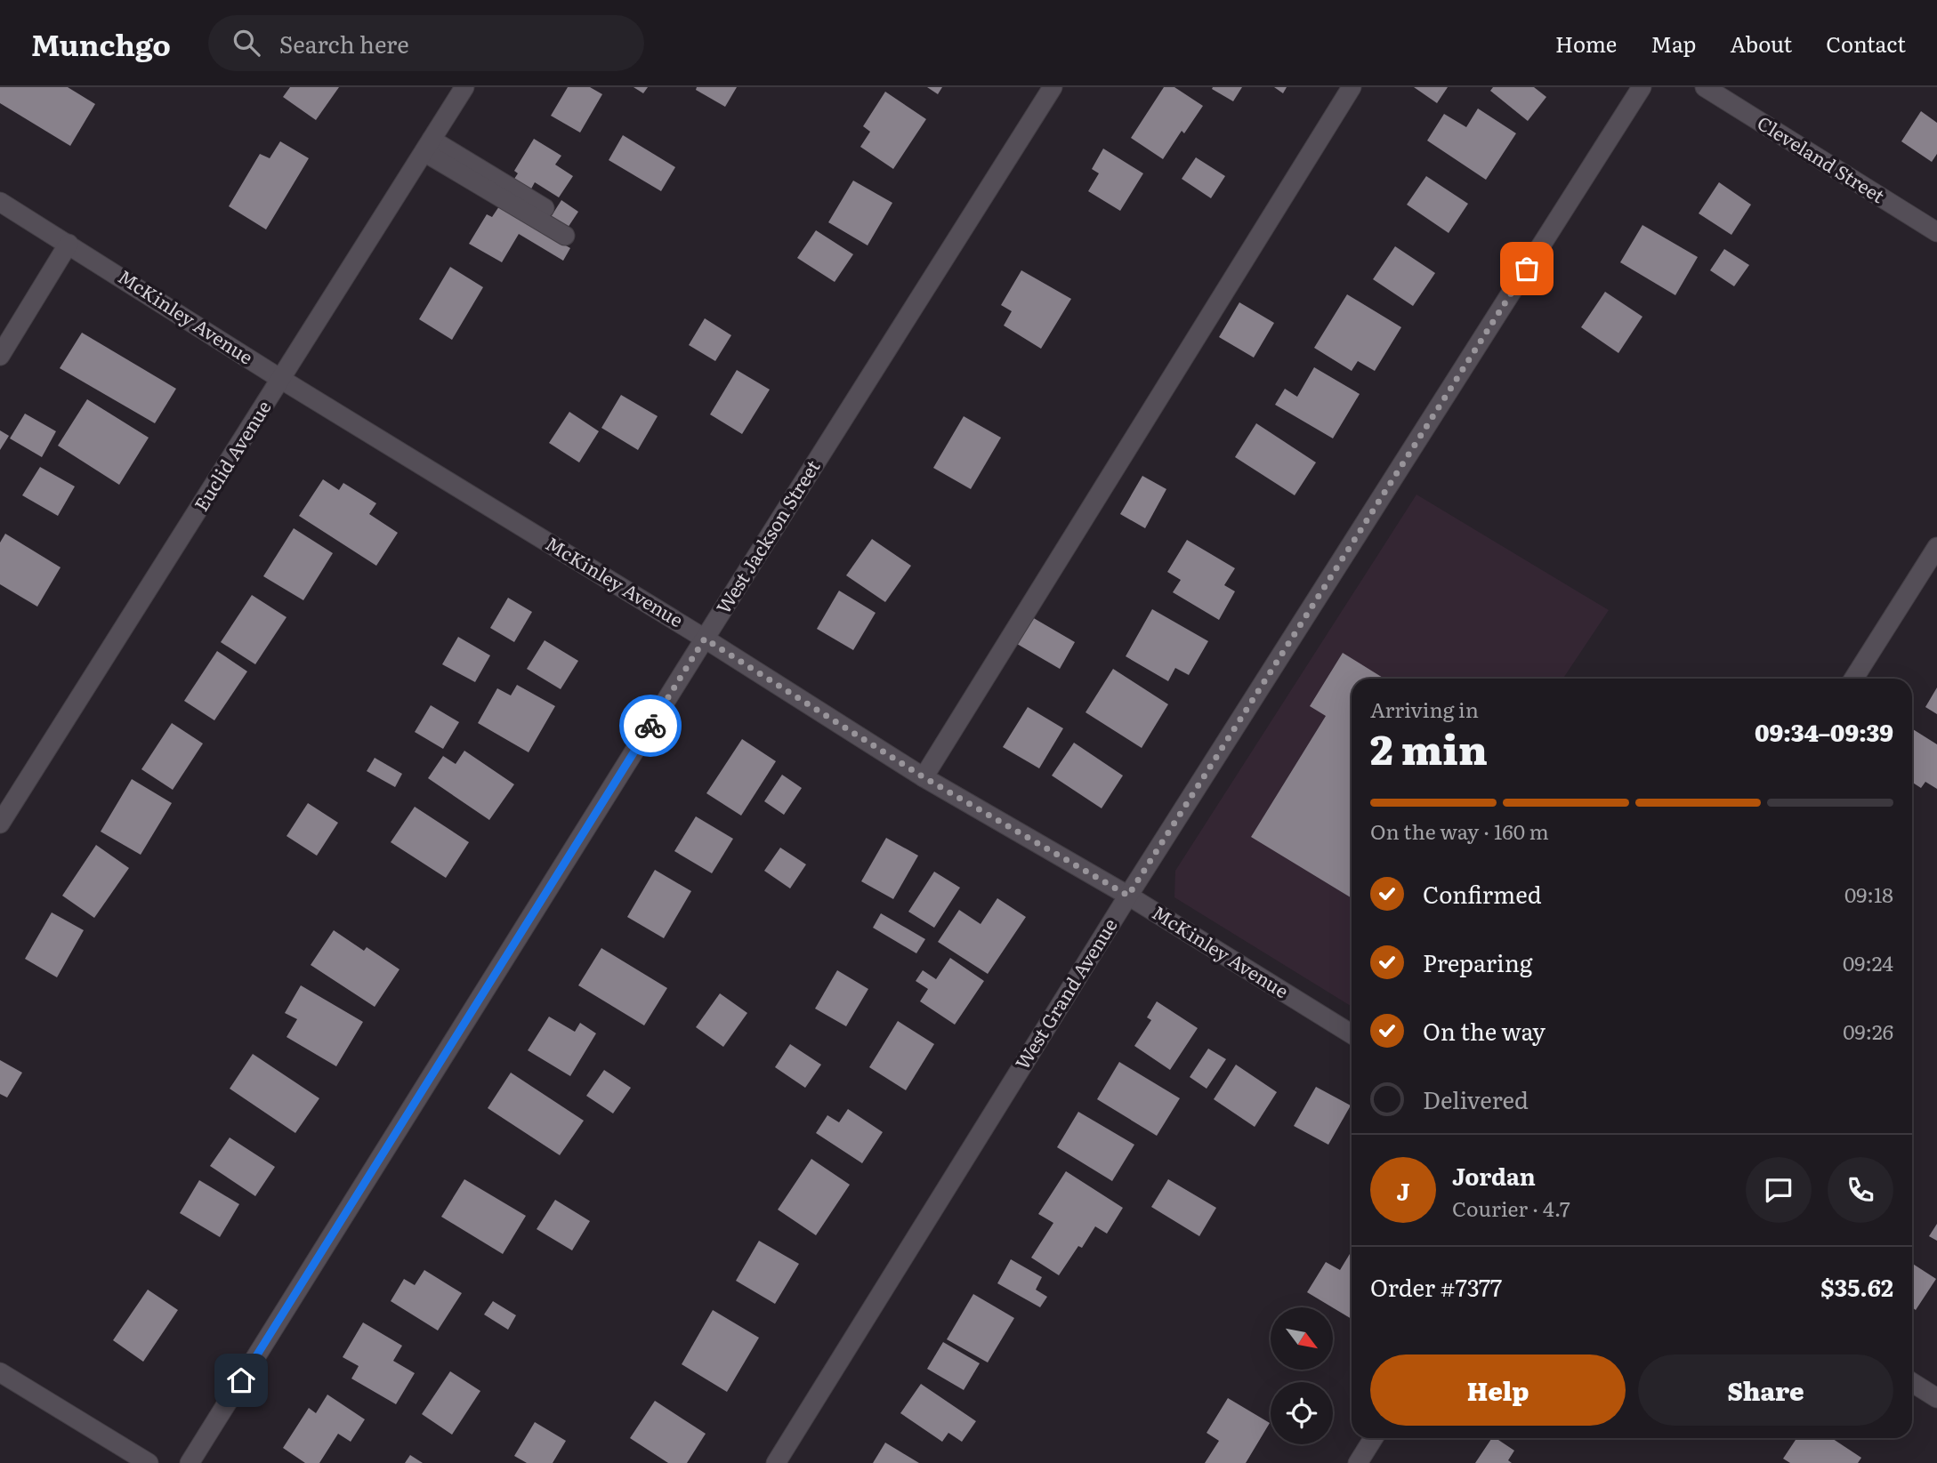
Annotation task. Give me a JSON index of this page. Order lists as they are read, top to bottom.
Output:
{
  "streets": {
    "street": [
      "Cleveland Street",
      "McKinley Avenue",
      "Euclid Avenue",
      "West Jackson Street",
      "West Grand Avenue"
    ]
  },
  "crossings": [
    ["McKinley Avenue", "Euclid Avenue"],
    ["McKinley Avenue", "West Jackson Street"],
    ["McKinley Avenue", "West Grand Avenue"]
  ],
  "north": "bottom right",
  "page": {
    "header": "Munchgo",
    "search": "Search here",
    "nav": [
      "Home",
      "Map",
      "About",
      "Contact"
    ],
    "heading": ["2 min", "Arriving in", "09:34–09:39"],
    "panel": [
      "Jordan",
      "Courier · 4.7",
      "Order #7377",
      "$35.62"
    ],
    "bar": "On the way · 160 m",
    "list": [
      ["Confirmed", "09:18"],
      ["Preparing", "09:24"],
      ["On the way", "09:26"],
      "Delivered"
    ],
    "round": "J",
    "buttons": ["Help", "Share"]
  }
}
